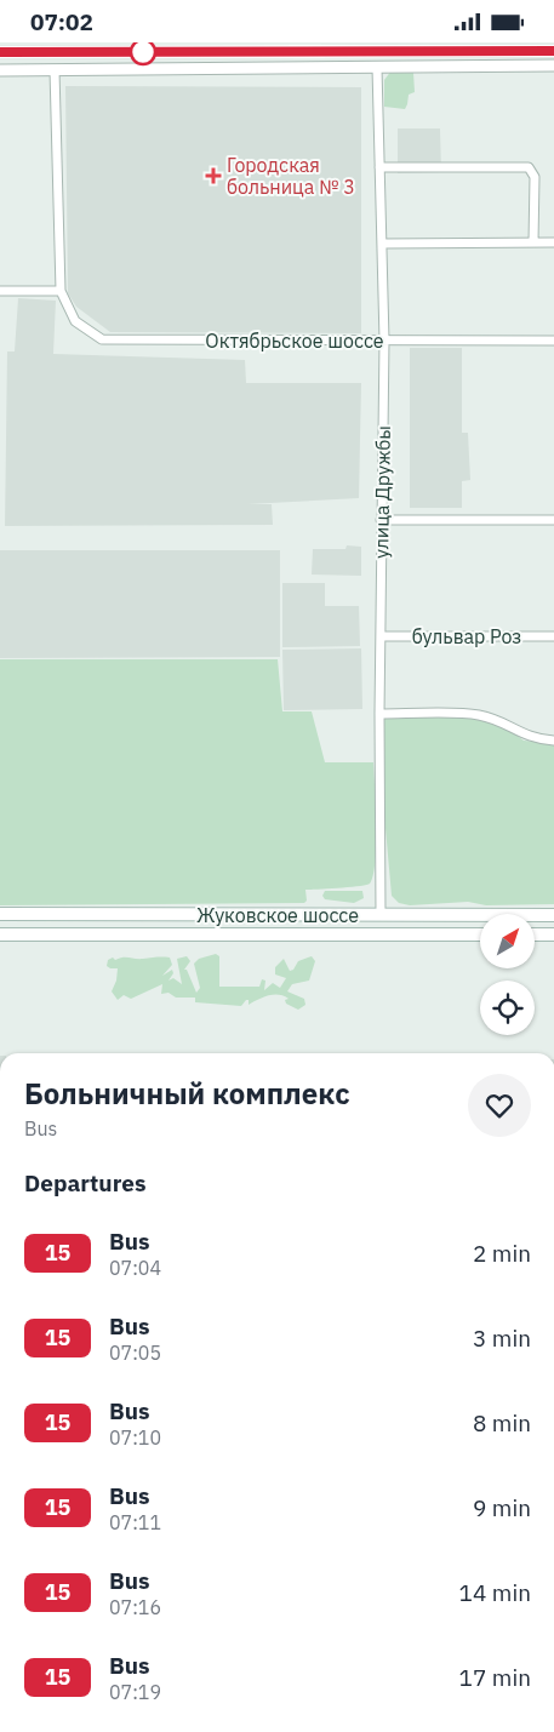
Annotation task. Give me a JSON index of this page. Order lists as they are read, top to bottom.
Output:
{
  "streets": {
    "main road": ["Жуковское шоссе"],
    "street": ["Октябрьское шоссе", "улица Дружбы", "бульвар Роз"]
  },
  "crossings": [
    ["Октябрьское шоссе", "улица Дружбы"],
    ["улица Дружбы", "бульвар Роз"],
    ["улица Дружбы", "Жуковское шоссе"]
  ],
  "places": {
    "health": ["Городская больница № 3"]
  },
  "lines": ["bus line 15"],
  "north": "top right",
  "page": {
    "status": "07:02",
    "heading": [
      ["Больничный комплекс", "Bus"],
      "Departures"
    ],
    "list": [
      {
        "mark": "15",
        "name": "Bus",
        "note": "07:04",
        "value": "2 min"
      },
      {
        "mark": "15",
        "name": "Bus",
        "note": "07:05",
        "value": "3 min"
      },
      {
        "mark": "15",
        "name": "Bus",
        "note": "07:10",
        "value": "8 min"
      },
      {
        "mark": "15",
        "name": "Bus",
        "note": "07:11",
        "value": "9 min"
      },
      {
        "mark": "15",
        "name": "Bus",
        "note": "07:16",
        "value": "14 min"
      },
      {
        "mark": "15",
        "name": "Bus",
        "note": "07:19",
        "value": "17 min"
      }
    ]
  }
}
